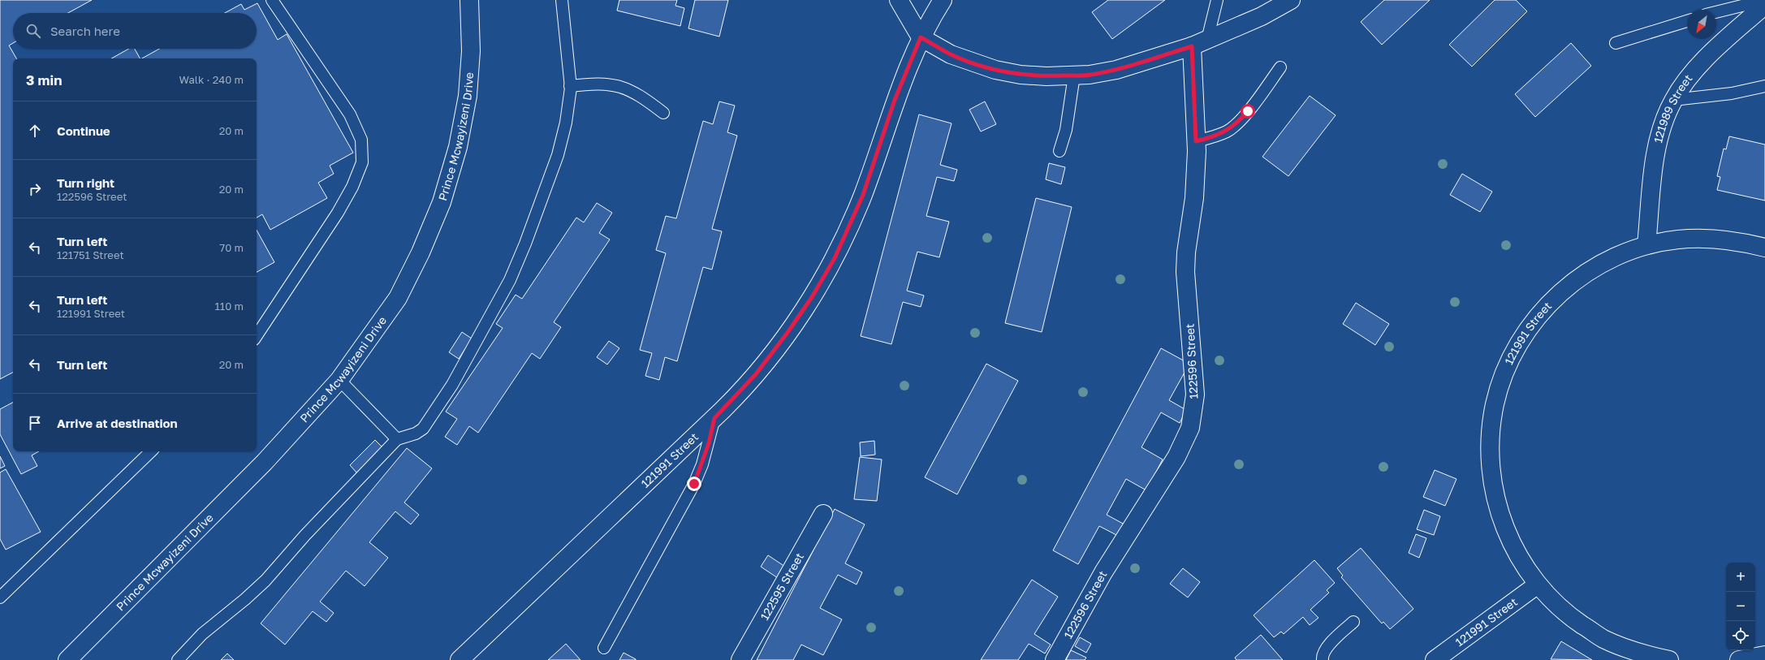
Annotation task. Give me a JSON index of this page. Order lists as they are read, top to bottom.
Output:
{
  "streets": {
    "street": [
      "121989 Street",
      "Prince Mcwayizeni Drive",
      "121991 Street",
      "122596 Street",
      "122595 Street"
    ]
  },
  "crossings": [
    ["121989 Street", "121991 Street"]
  ],
  "north": "bottom left",
  "page": {
    "search": "Search here",
    "heading": ["3 min", "Walk · 240 m"],
    "list": [
      ["Continue", "20 m"],
      ["Turn right", "122596 Street", "20 m"],
      ["Turn left", "121751 Street", "70 m"],
      ["Turn left", "121991 Street", "110 m"],
      ["Turn left", "20 m"],
      "Arrive at destination"
    ],
    "map_buttons": ["+", "−"]
  }
}
